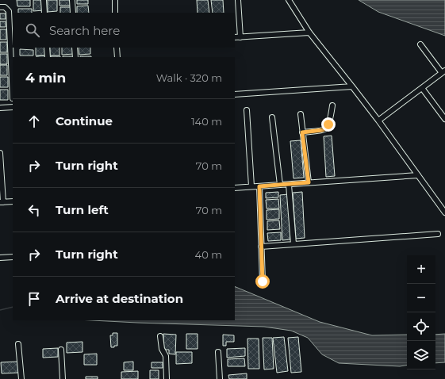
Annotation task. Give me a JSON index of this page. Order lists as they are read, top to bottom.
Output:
{
  "page": {
    "search": "Search here",
    "heading": ["4 min", "Walk · 320 m"],
    "list": [
      ["Continue", "140 m"],
      ["Turn right", "70 m"],
      ["Turn left", "70 m"],
      ["Turn right", "40 m"],
      "Arrive at destination"
    ],
    "map_buttons": ["+", "−"]
  }
}
